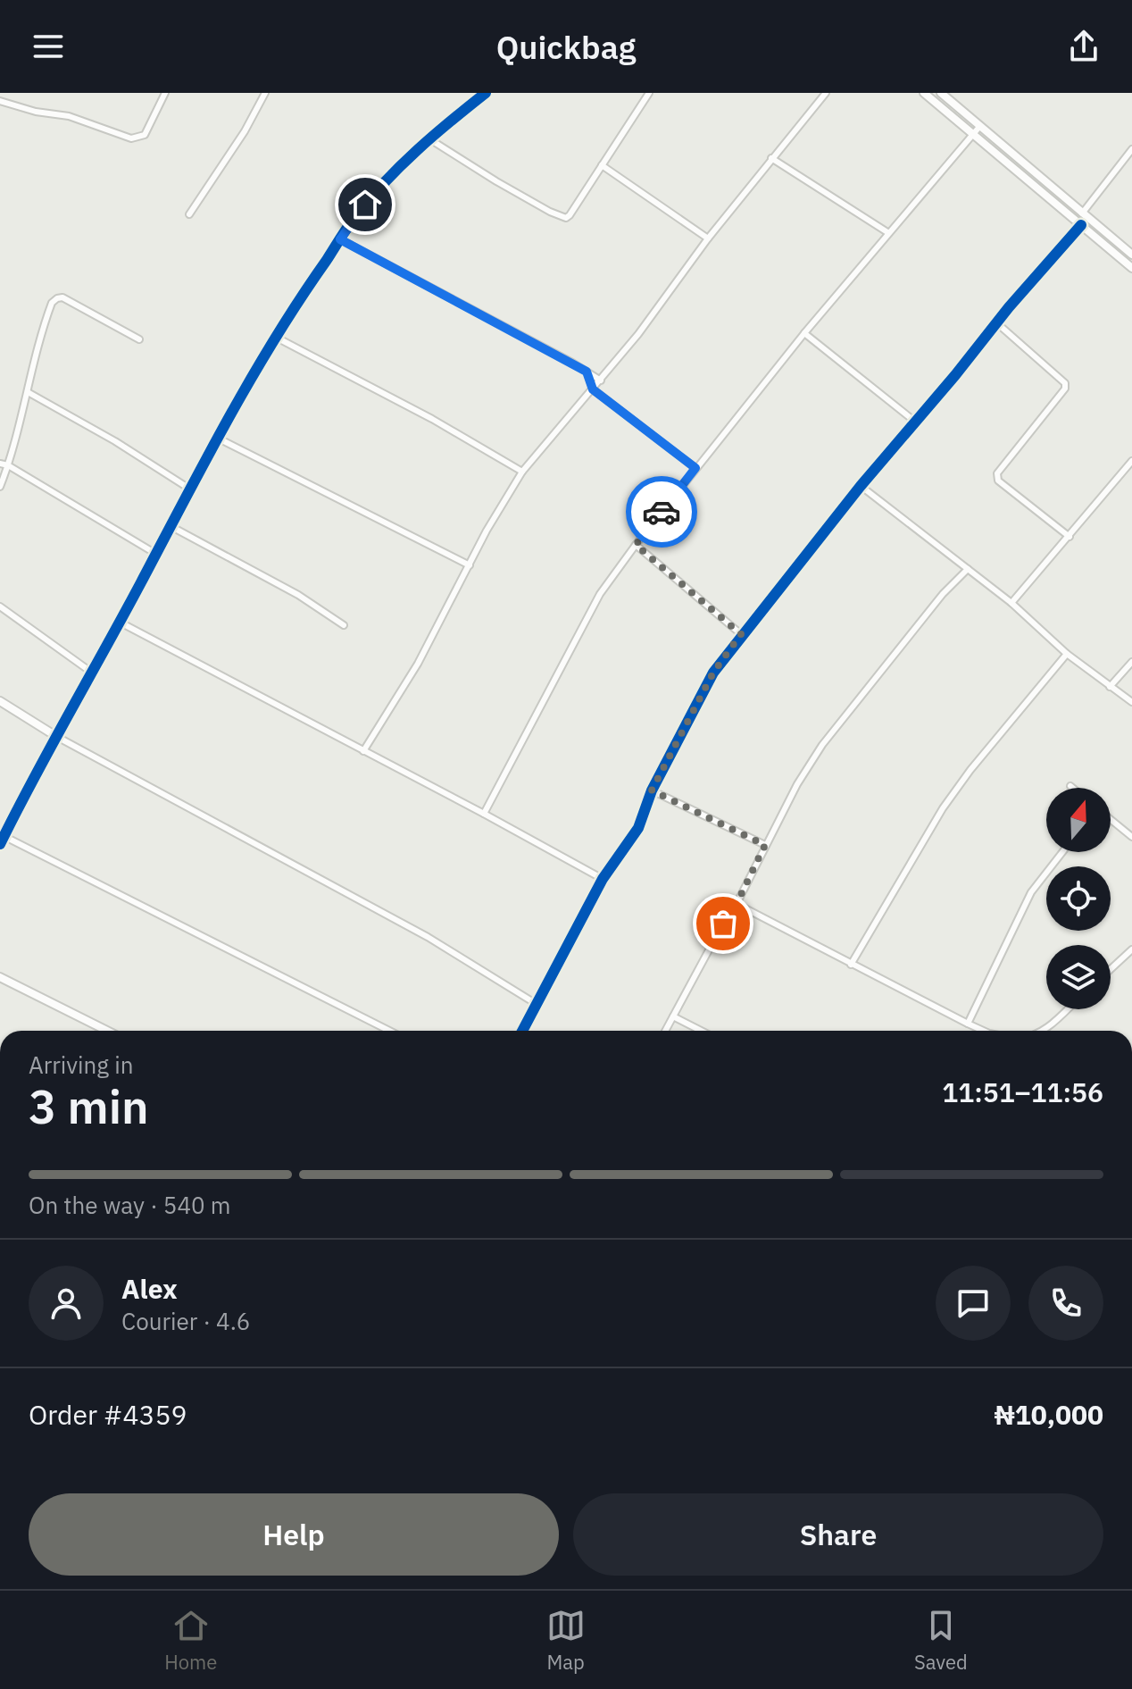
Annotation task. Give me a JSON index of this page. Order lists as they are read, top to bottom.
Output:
{
  "north": "top",
  "page": {
    "header": "Quickbag",
    "heading": ["3 min", "Arriving in", "11:51–11:56"],
    "panel": [
      "Alex",
      "Courier · 4.6",
      "Order #4359",
      "₦10,000"
    ],
    "bar": "On the way · 540 m",
    "buttons": ["Help", "Share"],
    "tabs": ["Home", "Map", "Saved"]
  }
}
